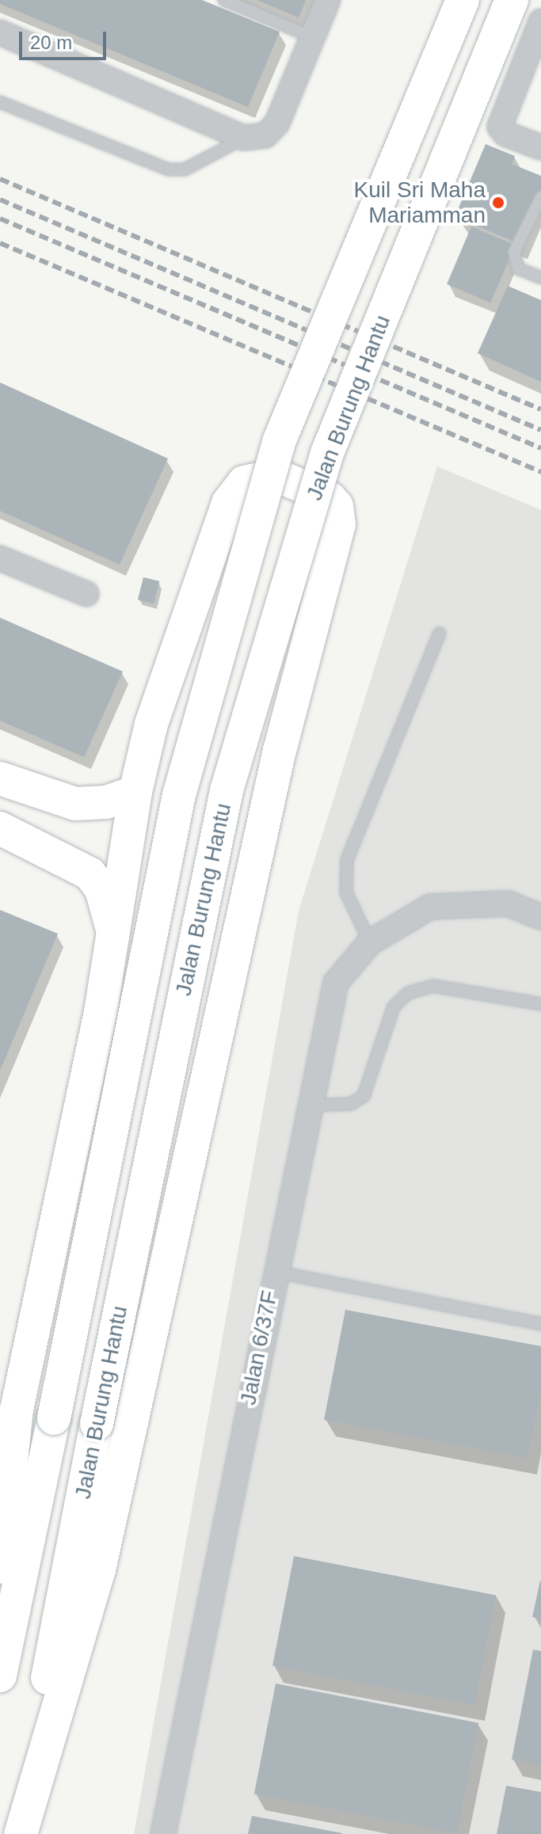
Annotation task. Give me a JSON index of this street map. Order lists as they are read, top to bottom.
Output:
{
  "streets": {
    "main road": ["Jalan Burung Hantu"],
    "street": ["Jalan 6/37F"]
  },
  "places": ["Kuil Sri Maha Mariamman"],
  "scale_bar": "20 m"
}
